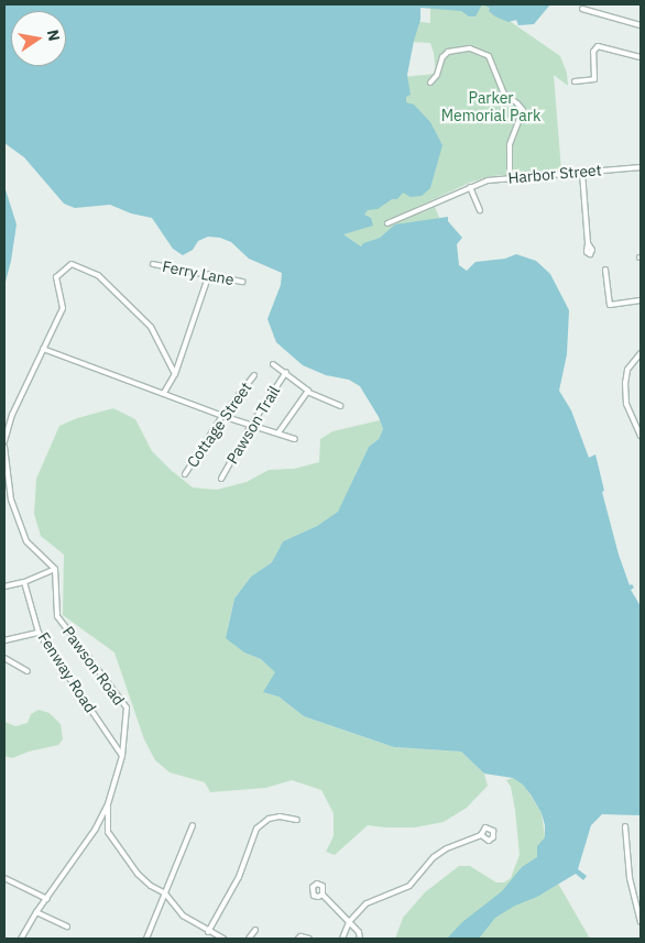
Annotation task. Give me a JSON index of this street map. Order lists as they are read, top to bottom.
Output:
{
  "streets": {
    "street": [
      "Harbor Street",
      "Ferry Lane",
      "Cottage Street",
      "Pawson Trail",
      "Pawson Road",
      "Fenway Road"
    ]
  },
  "crossings": [
    ["Pawson Road", "Fenway Road"]
  ],
  "parks": ["Parker Memorial Park"],
  "north": "right"
}
